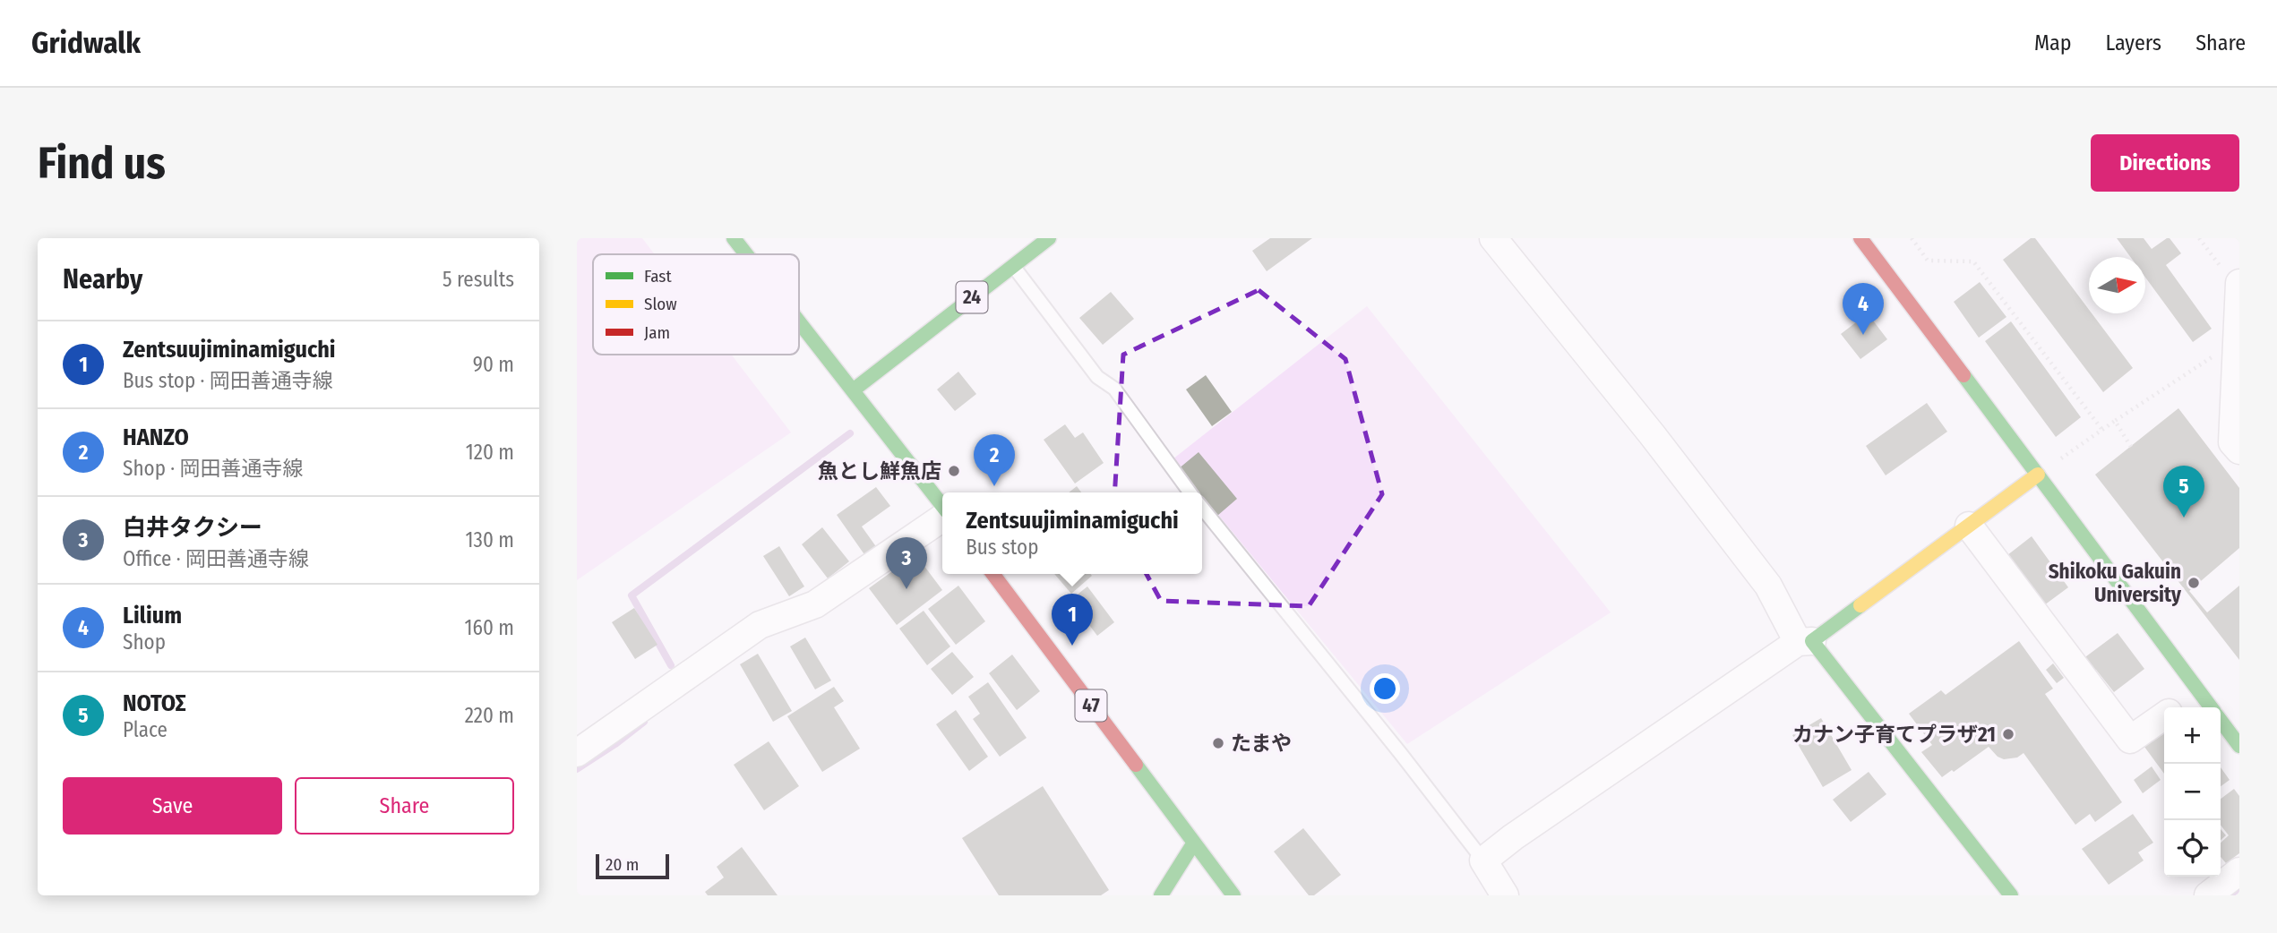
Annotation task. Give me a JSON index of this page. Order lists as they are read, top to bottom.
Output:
{
  "streets": {
    "street": ["24", "47"]
  },
  "places": [
    "魚とし鮮魚店",
    "Shikoku Gakuin University",
    "カナン子育てプラザ21",
    "たまや"
  ],
  "legend": ["Fast", "Slow", "Jam"],
  "scale_bar": "20 m",
  "north": "right",
  "page": {
    "header": "Gridwalk",
    "nav": ["Map", "Layers", "Share"],
    "buttons": [
      "Directions",
      ["Save", "Share"]
    ],
    "title": "Find us",
    "heading": ["Nearby", "5 results"],
    "pins": [
      "4",
      "2",
      "5",
      "3",
      "1"
    ],
    "list": [
      {
        "mark": "1",
        "name": "Zentsuujiminamiguchi",
        "note": "Bus stop · 岡田善通寺線",
        "value": "90 m"
      },
      {
        "mark": "2",
        "name": "HANZO",
        "note": "Shop · 岡田善通寺線",
        "value": "120 m"
      },
      {
        "mark": "3",
        "name": "白井タクシー",
        "note": "Office · 岡田善通寺線",
        "value": "130 m"
      },
      {
        "mark": "4",
        "name": "Lilium",
        "note": "Shop",
        "value": "160 m"
      },
      {
        "mark": "5",
        "name": "ΝΟΤΟΣ",
        "note": "Place",
        "value": "220 m"
      }
    ],
    "popup": ["Zentsuujiminamiguchi", "Bus stop"],
    "map_buttons": ["+", "−"],
    "scale": "20 m"
  }
}
